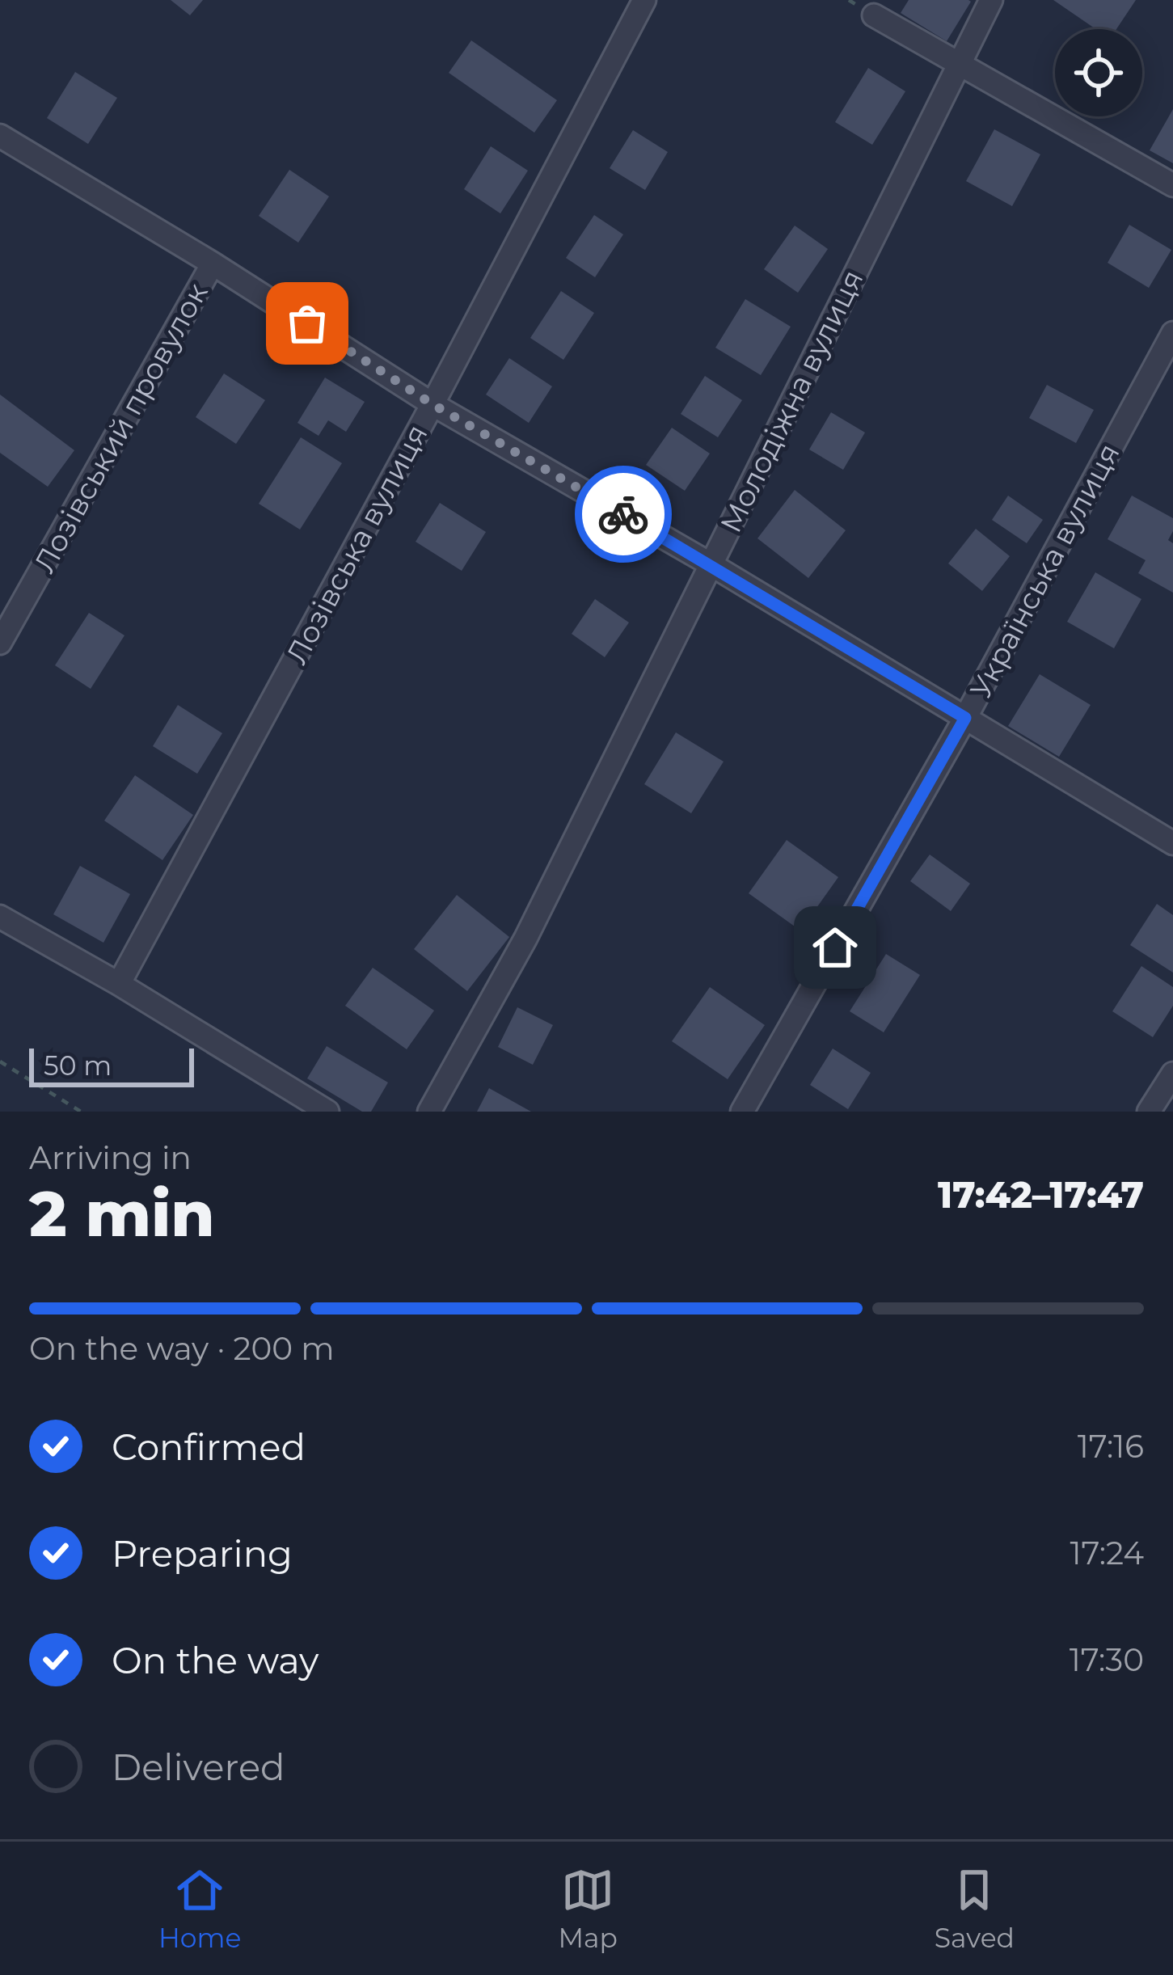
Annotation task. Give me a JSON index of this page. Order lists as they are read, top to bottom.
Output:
{
  "streets": {
    "street": [
      "Молодіжна вулиця",
      "Лозівський провулок",
      "Лозівська вулиця",
      "Українська вулиця"
    ]
  },
  "scale_bar": "50 m",
  "page": {
    "scale": "50 m",
    "heading": ["2 min", "Arriving in", "17:42–17:47"],
    "bar": "On the way · 200 m",
    "list": [
      ["Confirmed", "17:16"],
      ["Preparing", "17:24"],
      ["On the way", "17:30"],
      "Delivered"
    ],
    "tabs": ["Home", "Map", "Saved"]
  }
}
